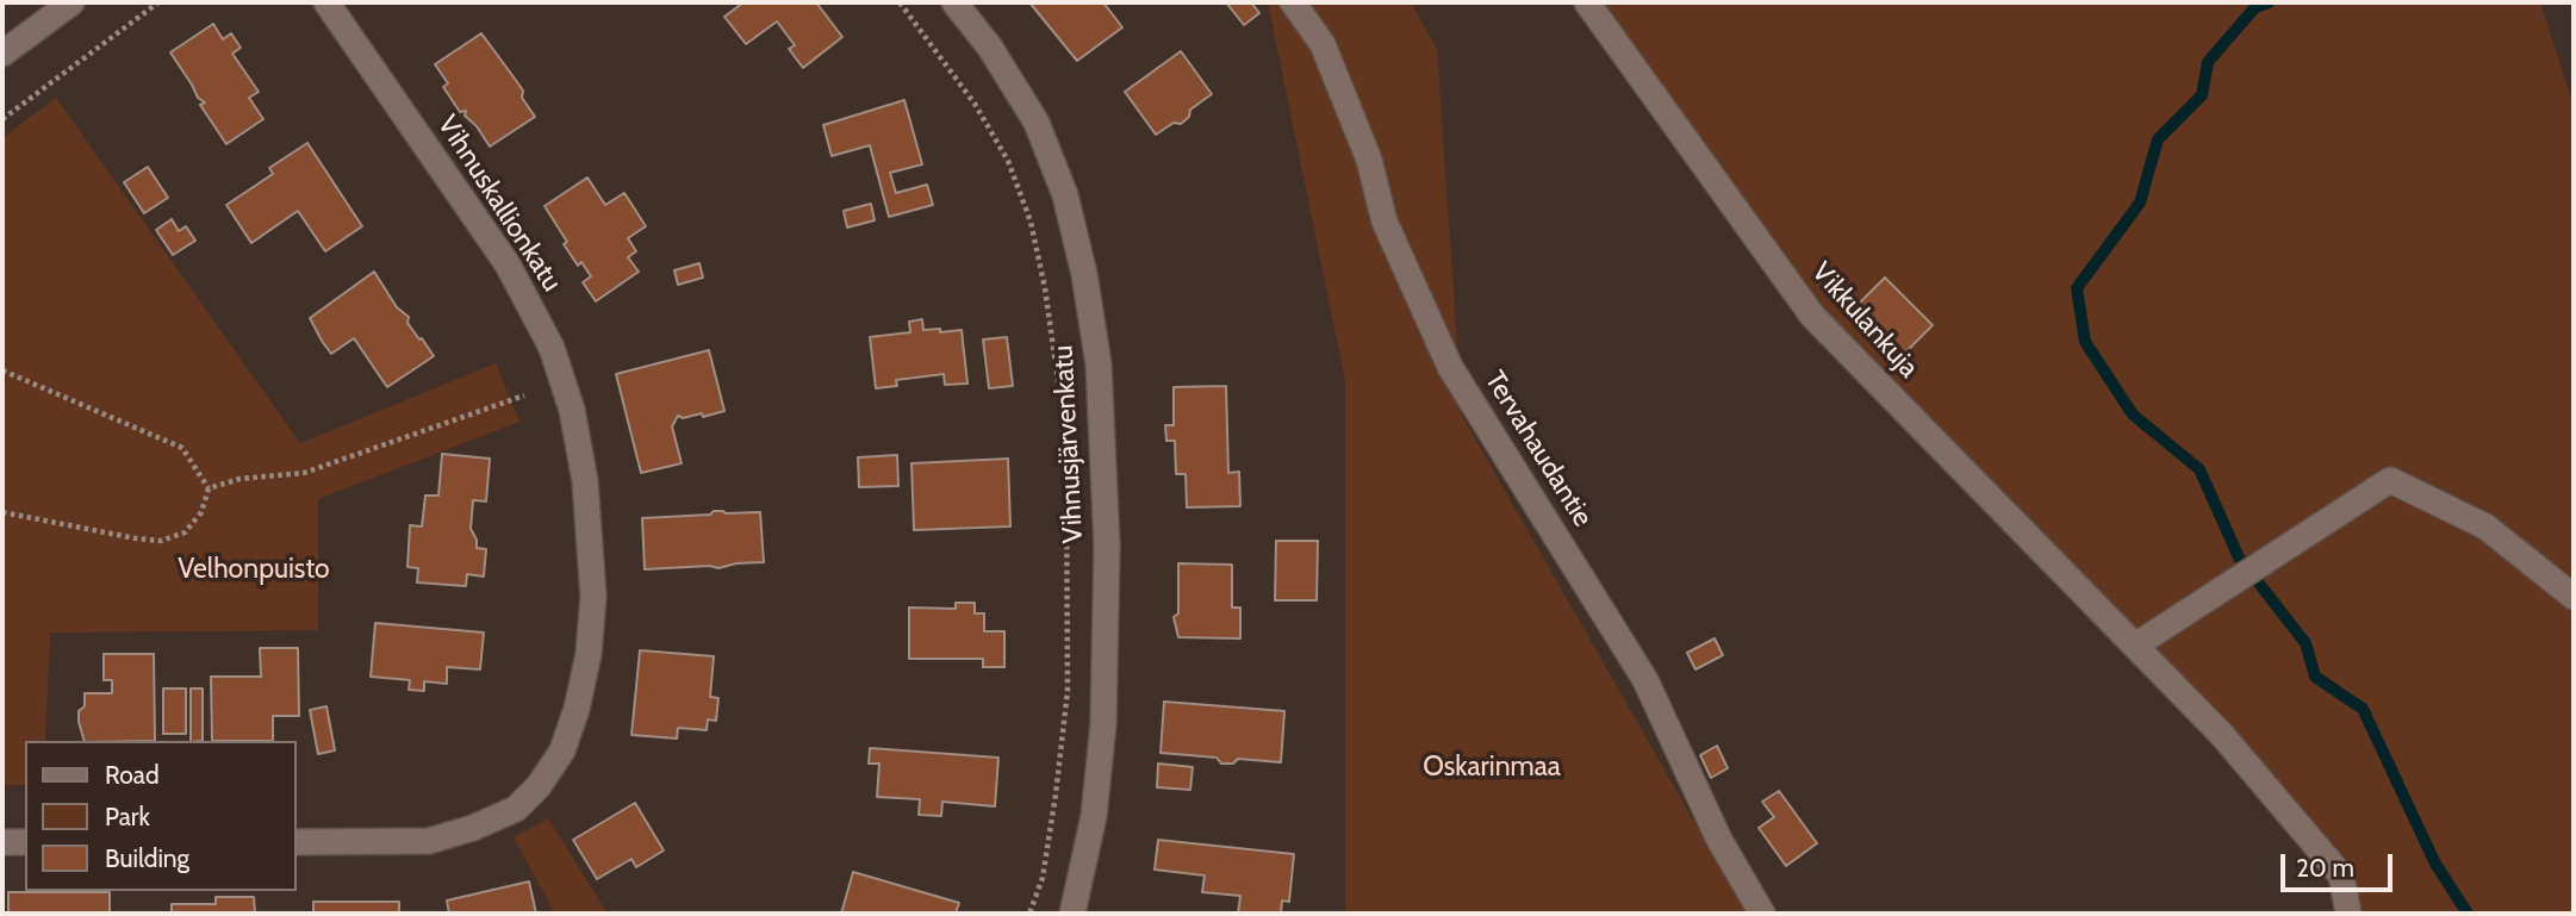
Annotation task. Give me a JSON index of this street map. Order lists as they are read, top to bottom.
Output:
{
  "streets": {
    "street": [
      "Vihnuskallionkatu",
      "Vikkulankuja",
      "Vihnusjärvenkatu",
      "Tervahaudantie"
    ]
  },
  "parks": ["Velhonpuisto", "Oskarinmaa"],
  "legend": ["Road", "Park", "Building"],
  "scale_bar": "20 m"
}
